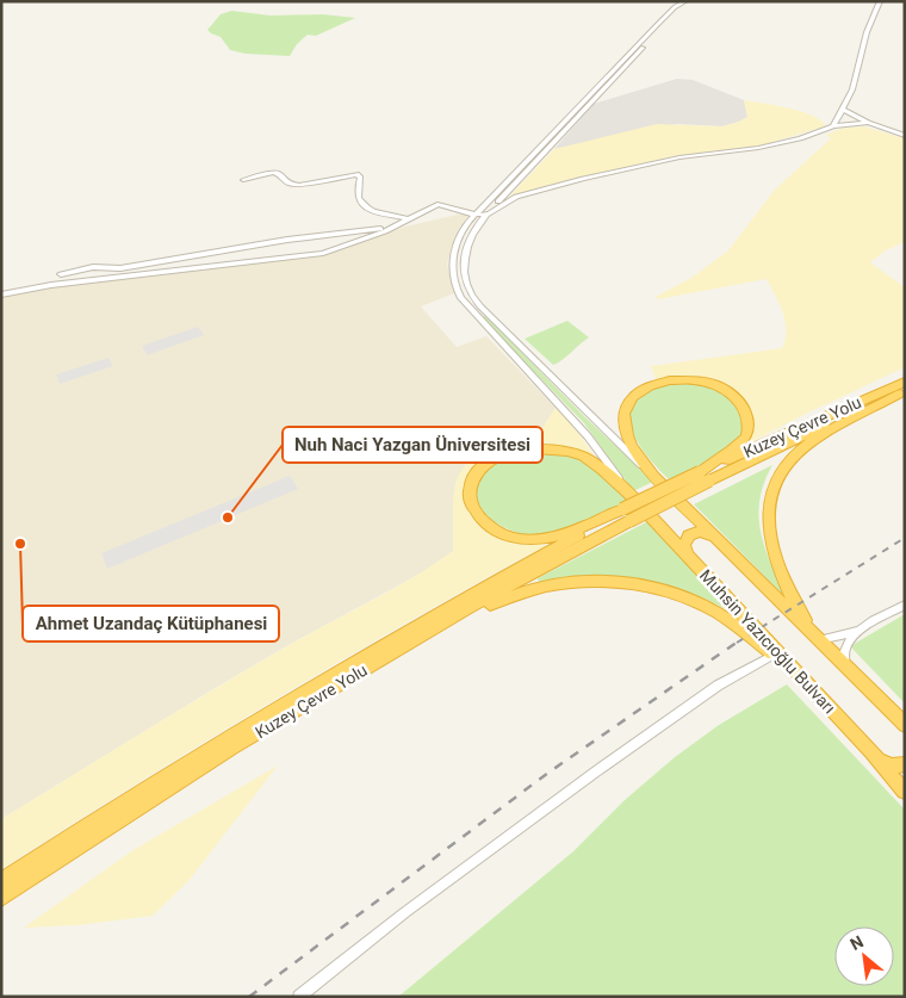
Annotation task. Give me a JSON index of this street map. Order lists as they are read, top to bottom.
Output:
{
  "streets": {
    "highway": ["Kuzey Çevre Yolu", "Muhsin Yazıcıoğlu Bulvarı"]
  },
  "crossings": [
    ["Kuzey Çevre Yolu", "Muhsin Yazıcıoğlu Bulvarı"]
  ],
  "places": ["Nuh Naci Yazgan Üniversitesi", "Ahmet Uzandaç Kütüphanesi"],
  "north": "top left"
}
